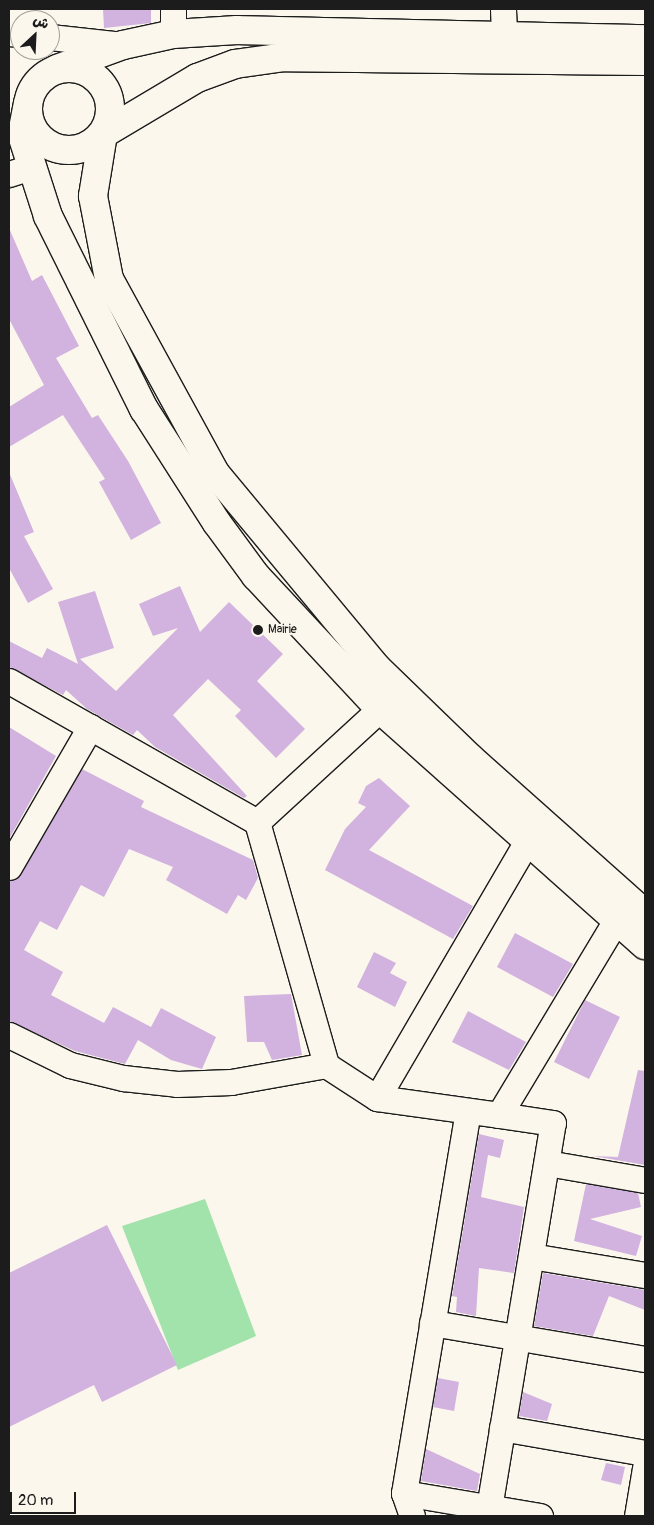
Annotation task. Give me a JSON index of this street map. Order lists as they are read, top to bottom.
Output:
{
  "places": ["Mairie"],
  "scale_bar": "20 m",
  "north": "top right"
}
